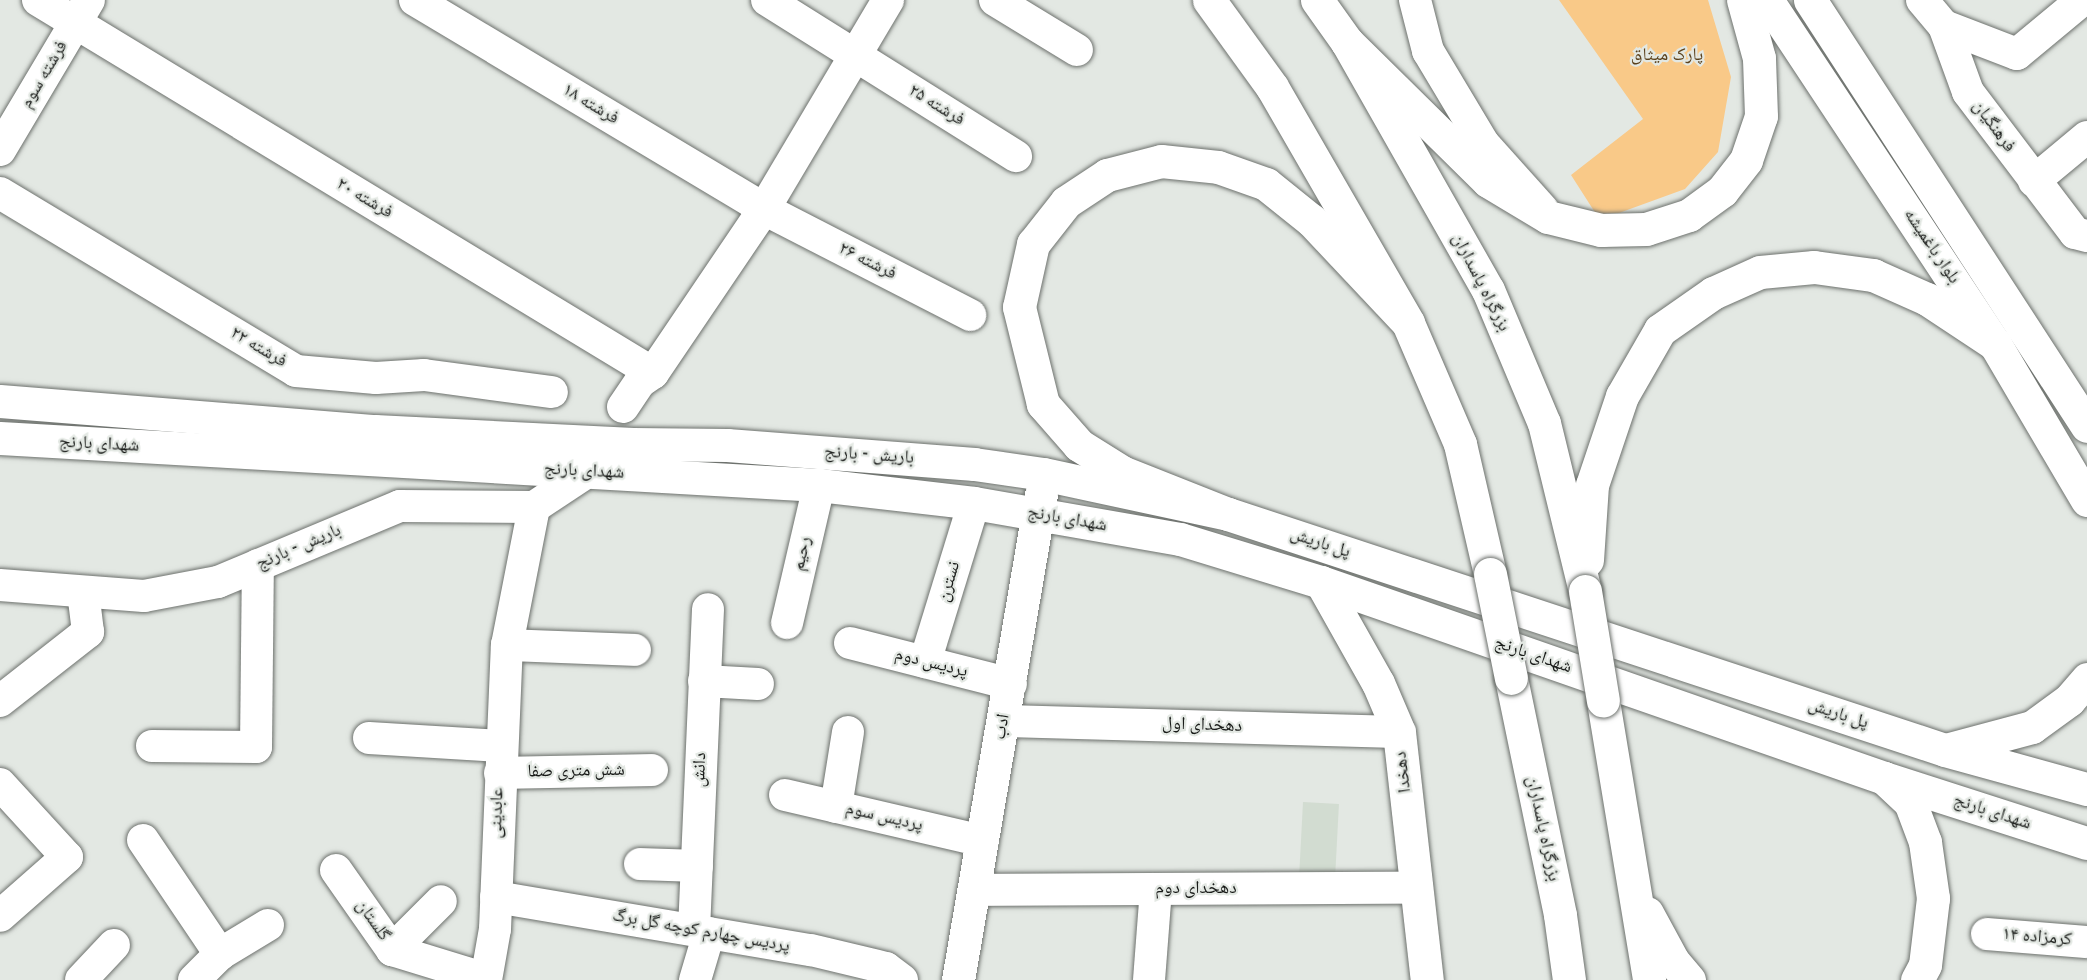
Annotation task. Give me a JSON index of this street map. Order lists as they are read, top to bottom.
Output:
{
  "streets": {
    "main road": [
      "بلوار باغمیشه",
      "بزرگراه پاسداران",
      "شهدای بارنج",
      "باریش - بارنج",
      "پل باریش",
      "ادب",
      "دهخدا"
    ],
    "street": [
      "فرشته سوم",
      "۱۸ فرشته",
      "۲۵ فرشته",
      "فرهنگیان",
      "۲۰ فرشته",
      "۲۶ فرشته",
      "۲۲ فرشته",
      "رحیم",
      "نسترن",
      "پردیس دوم",
      "دهخدای اول",
      "دانش",
      "شش متری صفا",
      "عابدینی",
      "پردیس سوم",
      "دهخدای دوم",
      "گلستان",
      "پردیس چهارم کوچه گل برگ",
      "کرمزاده ۱۴"
    ]
  },
  "crossings": [
    ["فرشته سوم", "۲۰ فرشته"],
    ["۱۸ فرشته", "۲۶ فرشته"],
    ["شهدای بارنج", "باریش - بارنج"],
    ["شهدای بارنج", "رحیم"],
    ["شهدای بارنج", "نسترن"],
    ["شهدای بارنج", "ادب"],
    ["شهدای بارنج", "دهخدا"],
    ["باریش - بارنج", "پل باریش"],
    ["باریش - بارنج", "ادب"],
    ["باریش - بارنج", "عابدینی"],
    ["پل باریش", "ادب"],
    ["نسترن", "پردیس دوم"],
    ["پردیس دوم", "ادب"],
    ["دهخدای اول", "ادب"],
    ["دهخدای اول", "دهخدا"],
    ["ادب", "پردیس سوم"],
    ["ادب", "دهخدای دوم"],
    ["دانش", "پردیس چهارم کوچه گل برگ"],
    ["شش متری صفا", "عابدینی"],
    ["دهخدا", "دهخدای دوم"],
    ["عابدینی", "پردیس چهارم کوچه گل برگ"]
  ],
  "parks": ["پارک میثاق"]
}
